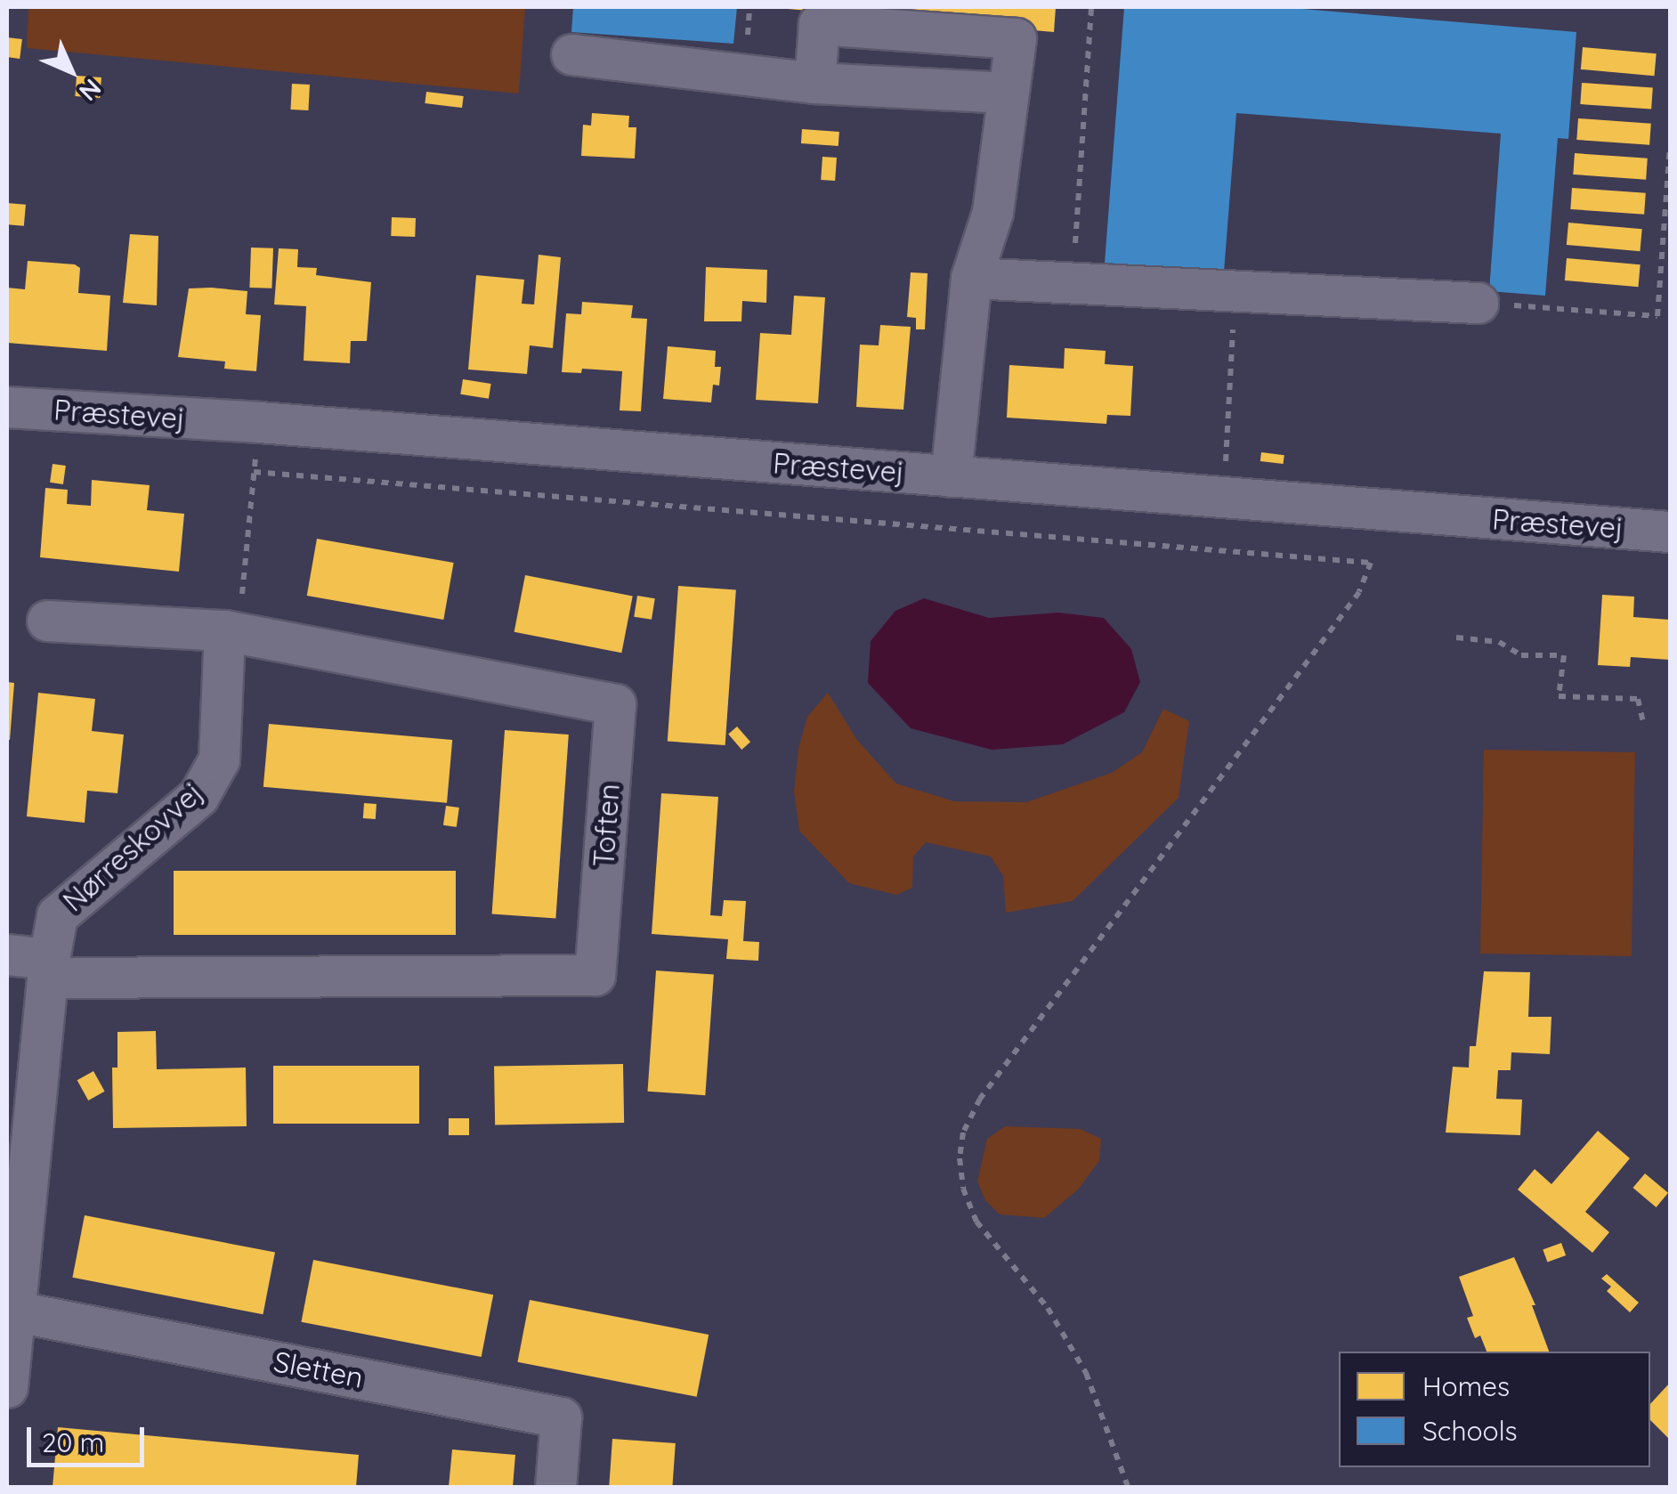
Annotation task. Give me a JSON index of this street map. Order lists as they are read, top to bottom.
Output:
{
  "streets": {
    "street": [
      "Præstevej",
      "Toften",
      "Nørreskovvej",
      "Sletten"
    ]
  },
  "crossings": [
    ["Toften", "Nørreskovvej"],
    ["Nørreskovvej", "Sletten"]
  ],
  "legend": ["Homes", "Schools"],
  "scale_bar": "20 m",
  "north": "bottom right"
}
